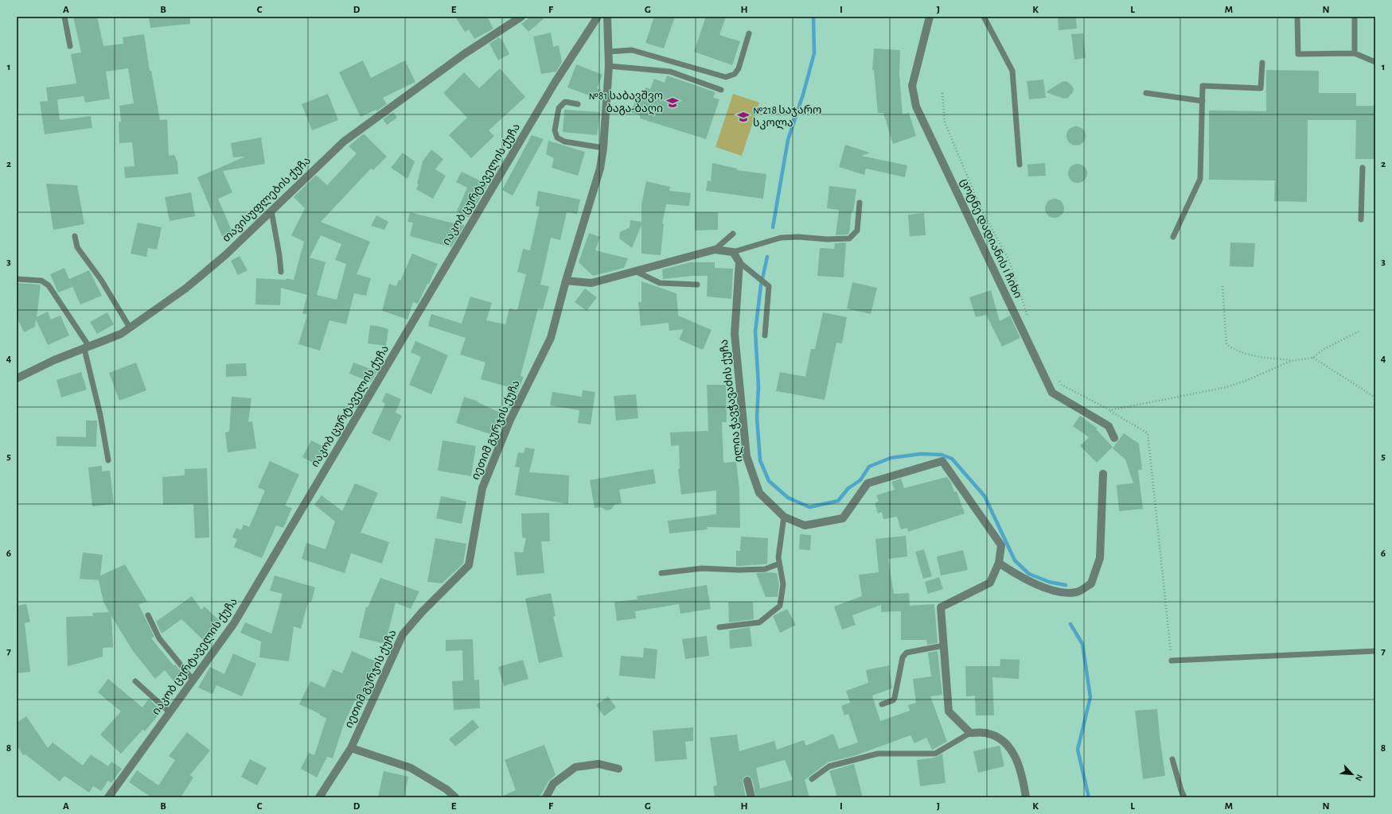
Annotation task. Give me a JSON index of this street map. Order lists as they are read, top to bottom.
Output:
{
  "streets": {
    "street": [
      "იაკობ ცურტაველის ქუჩა",
      "თავისუფლების ქუჩა",
      "ცოტნე დადიანის I ჩიხი",
      "ილია ჭავჭავაძის ქუჩა",
      "იეთიმ გურჯის ქუჩა"
    ]
  },
  "places": {
    "school or university": ["№81 საბავშვო ბაგა-ბაღი", "№218 საჯარო სკოლა"]
  },
  "north": "bottom right",
  "grid": {
    "columns": [
      "A",
      "B",
      "C",
      "D",
      "E",
      "F",
      "G",
      "H",
      "I",
      "J",
      "K",
      "L",
      "M",
      "N"
    ],
    "rows": [
      "1",
      "2",
      "3",
      "4",
      "5",
      "6",
      "7",
      "8"
    ]
  }
}
